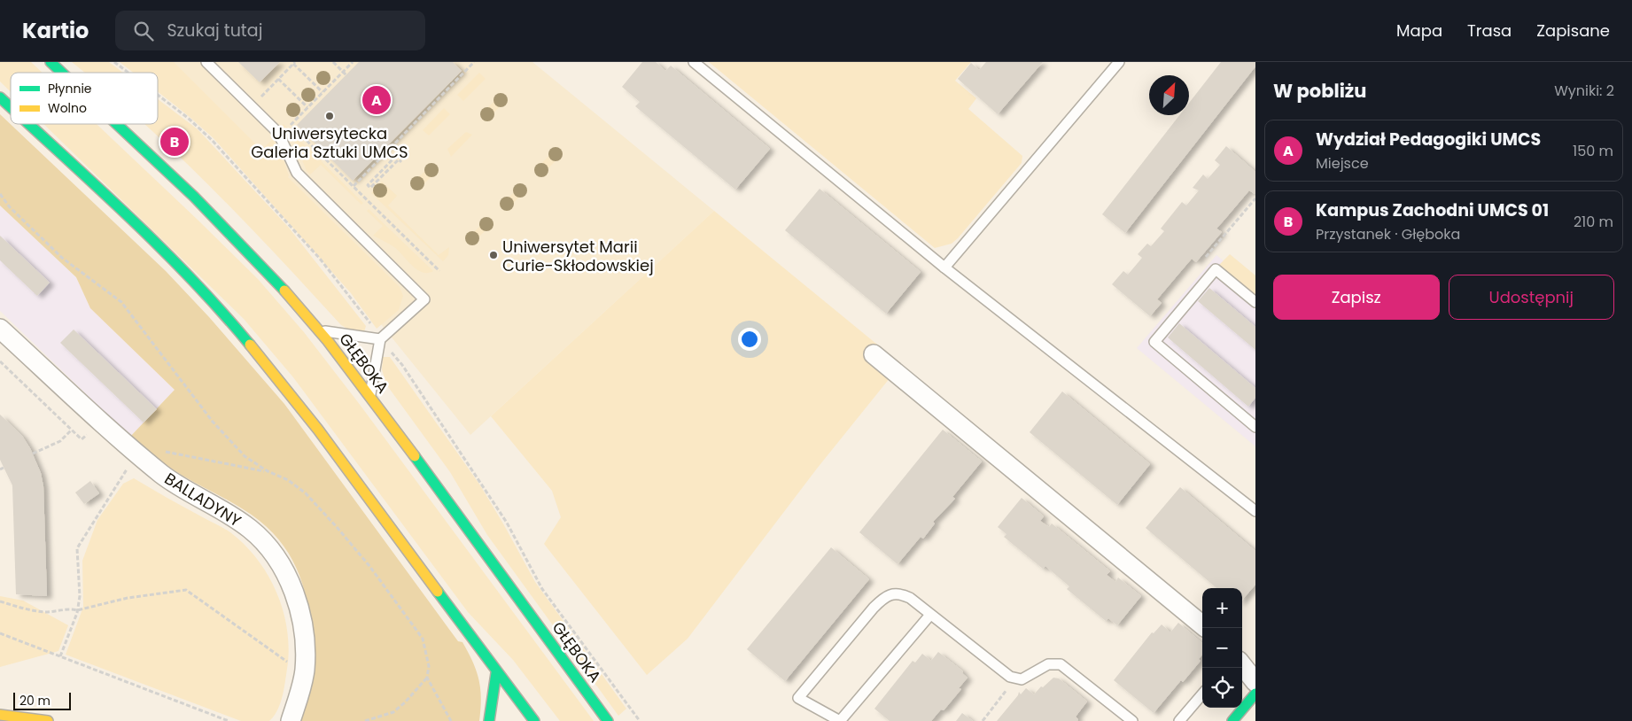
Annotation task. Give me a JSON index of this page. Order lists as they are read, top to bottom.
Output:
{
  "streets": {
    "street": ["GŁĘBOKA", "BALLADYNY"]
  },
  "places": ["Uniwersytecka Galeria Sztuki UMCS", "Uniwersytet Marii Curie-Skłodowskiej"],
  "legend": ["Płynnie", "Wolno"],
  "scale_bar": "20 m",
  "north": "top right",
  "page": {
    "header": "Kartio",
    "search": "Szukaj tutaj",
    "nav": ["Mapa", "Trasa", "Zapisane"],
    "heading": ["W pobliżu", "Wyniki: 2"],
    "pins": ["A", "B"],
    "list": [
      {
        "mark": "A",
        "name": "Wydział Pedagogiki UMCS",
        "note": "Miejsce",
        "value": "150 m"
      },
      {
        "mark": "B",
        "name": "Kampus Zachodni UMCS 01",
        "note": "Przystanek · Głęboka",
        "value": "210 m"
      }
    ],
    "buttons": ["Zapisz", "Udostępnij"],
    "map_buttons": ["+", "−"],
    "scale": "20 m"
  }
}
